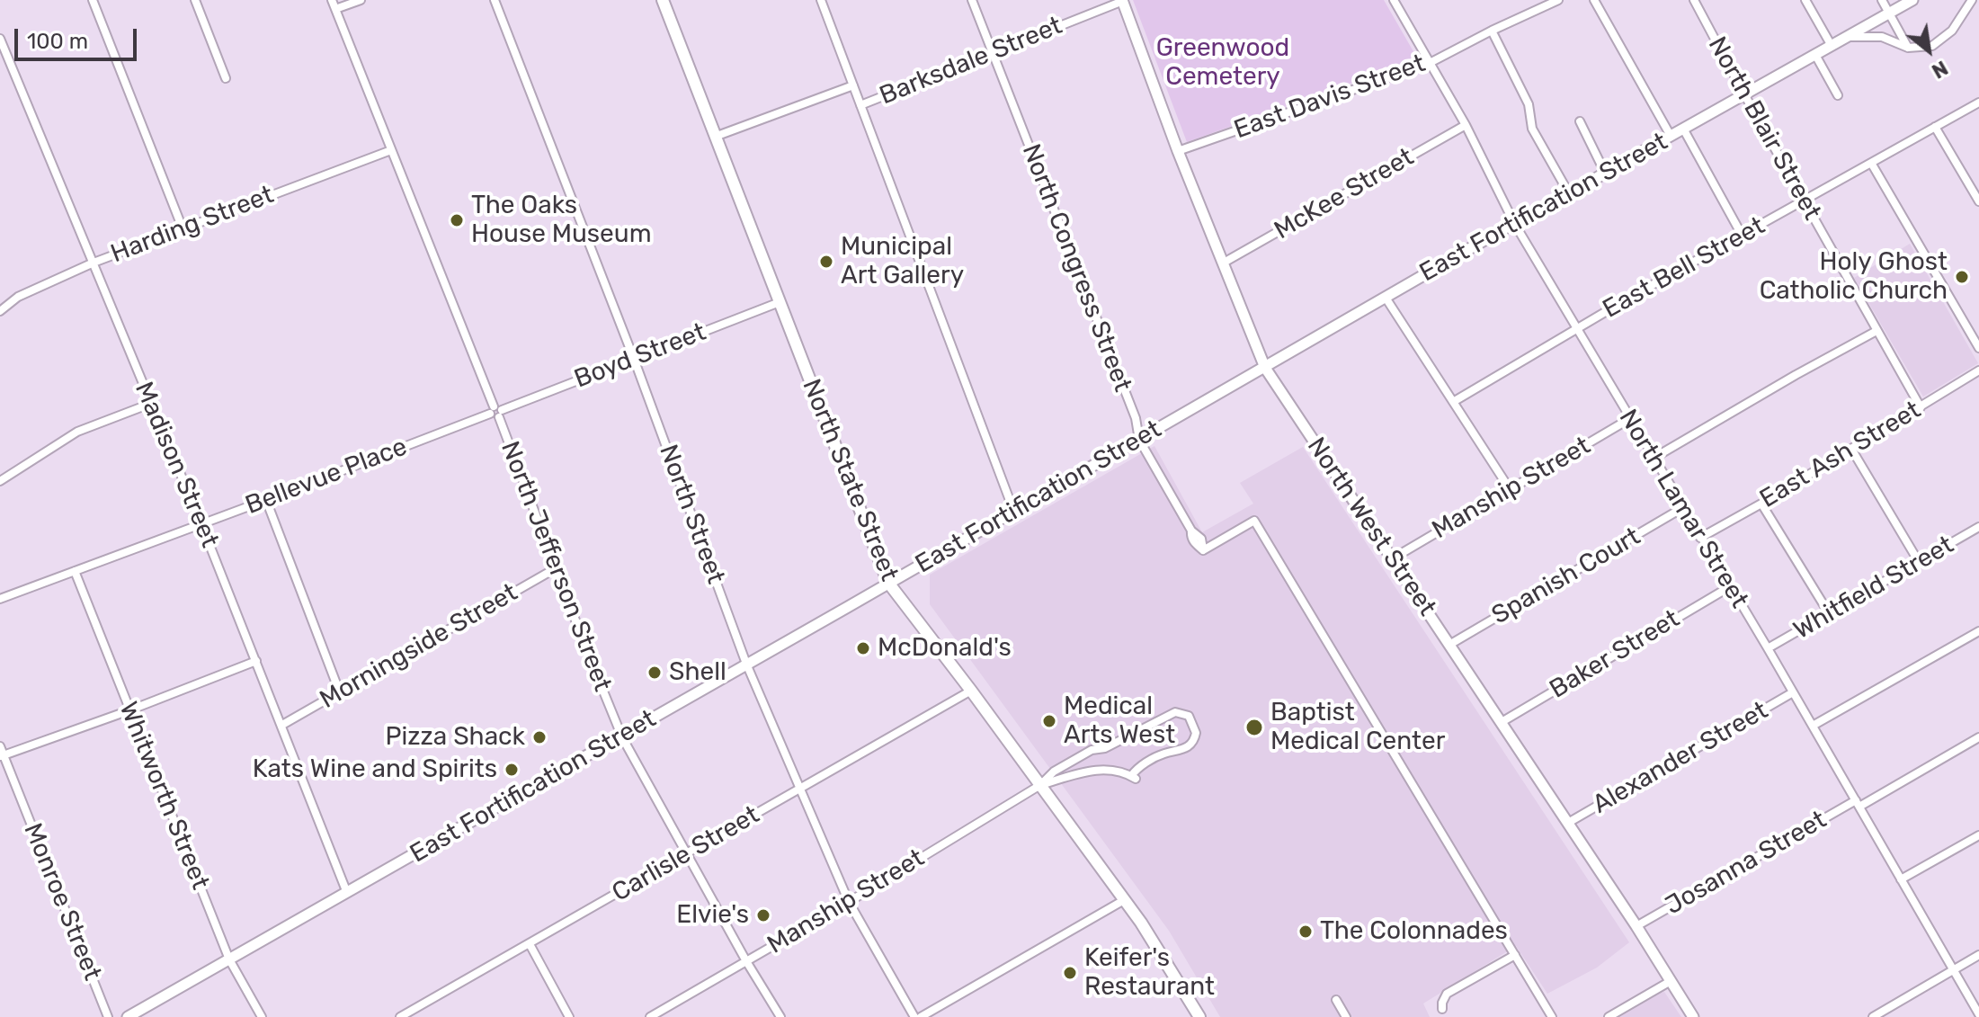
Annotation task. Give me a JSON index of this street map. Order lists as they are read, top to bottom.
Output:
{
  "streets": {
    "main road": ["North State Street"],
    "street": [
      "Barksdale Street",
      "East Davis Street",
      "North Blair Street",
      "McKee Street",
      "East Fortification Street",
      "Harding Street",
      "North Congress Street",
      "East Bell Street",
      "Boyd Street",
      "East Ash Street",
      "Madison Street",
      "Bellevue Place",
      "Manship Street",
      "North Lamar Street",
      "North Street",
      "North West Street",
      "North Jefferson Street",
      "Spanish Court",
      "Whitfield Street",
      "Morningside Street",
      "Baker Street",
      "Alexander Street",
      "Whitworth Street",
      "Carlisle Street",
      "Josanna Street",
      "Monroe Street"
    ]
  },
  "crossings": [
    ["Barksdale Street", "North Congress Street"],
    ["Barksdale Street", "North State Street"],
    ["Barksdale Street", "North West Street"],
    ["East Davis Street", "North Lamar Street"],
    ["East Davis Street", "North West Street"],
    ["North Blair Street", "East Fortification Street"],
    ["North Blair Street", "East Bell Street"],
    ["North Blair Street", "East Ash Street"],
    ["McKee Street", "North Lamar Street"],
    ["McKee Street", "North West Street"],
    ["East Fortification Street", "North Congress Street"],
    ["East Fortification Street", "Madison Street"],
    ["East Fortification Street", "North State Street"],
    ["East Fortification Street", "North Lamar Street"],
    ["East Fortification Street", "North Street"],
    ["East Fortification Street", "North West Street"],
    ["East Fortification Street", "North Jefferson Street"],
    ["East Fortification Street", "Whitworth Street"],
    ["Harding Street", "Madison Street"],
    ["Harding Street", "North Jefferson Street"],
    ["East Bell Street", "North Lamar Street"],
    ["Boyd Street", "Bellevue Place"],
    ["Boyd Street", "North State Street"],
    ["Boyd Street", "North Street"],
    ["Boyd Street", "North Jefferson Street"],
    ["East Ash Street", "North Lamar Street"],
    ["Madison Street", "Bellevue Place"],
    ["Madison Street", "Morningside Street"],
    ["Bellevue Place", "North Jefferson Street"],
    ["Bellevue Place", "Whitworth Street"],
    ["North State Street", "Manship Street"],
    ["North State Street", "Carlisle Street"],
    ["Manship Street", "North Lamar Street"],
    ["Manship Street", "North Street"],
    ["Manship Street", "North West Street"],
    ["Manship Street", "North Jefferson Street"],
    ["North Lamar Street", "Spanish Court"],
    ["North Lamar Street", "Whitfield Street"],
    ["North Lamar Street", "Baker Street"],
    ["North Lamar Street", "Alexander Street"],
    ["North Lamar Street", "Josanna Street"],
    ["North Street", "Carlisle Street"],
    ["North West Street", "Spanish Court"],
    ["North West Street", "Baker Street"],
    ["North West Street", "Alexander Street"],
    ["North West Street", "Josanna Street"],
    ["North Jefferson Street", "Morningside Street"],
    ["North Jefferson Street", "Carlisle Street"]
  ],
  "parks": ["Greenwood Cemetery"],
  "places": [
    "The Oaks House Museum",
    "Municipal Art Gallery",
    "Holy Ghost Catholic Church",
    "McDonald's",
    "Shell",
    "Medical Arts West",
    "Baptist Medical Center",
    "Pizza Shack",
    "Kats Wine and Spirits",
    "Elvie's",
    "The Colonnades",
    "Keifer's Restaurant"
  ],
  "scale_bar": "100 m",
  "north": "bottom right"
}
